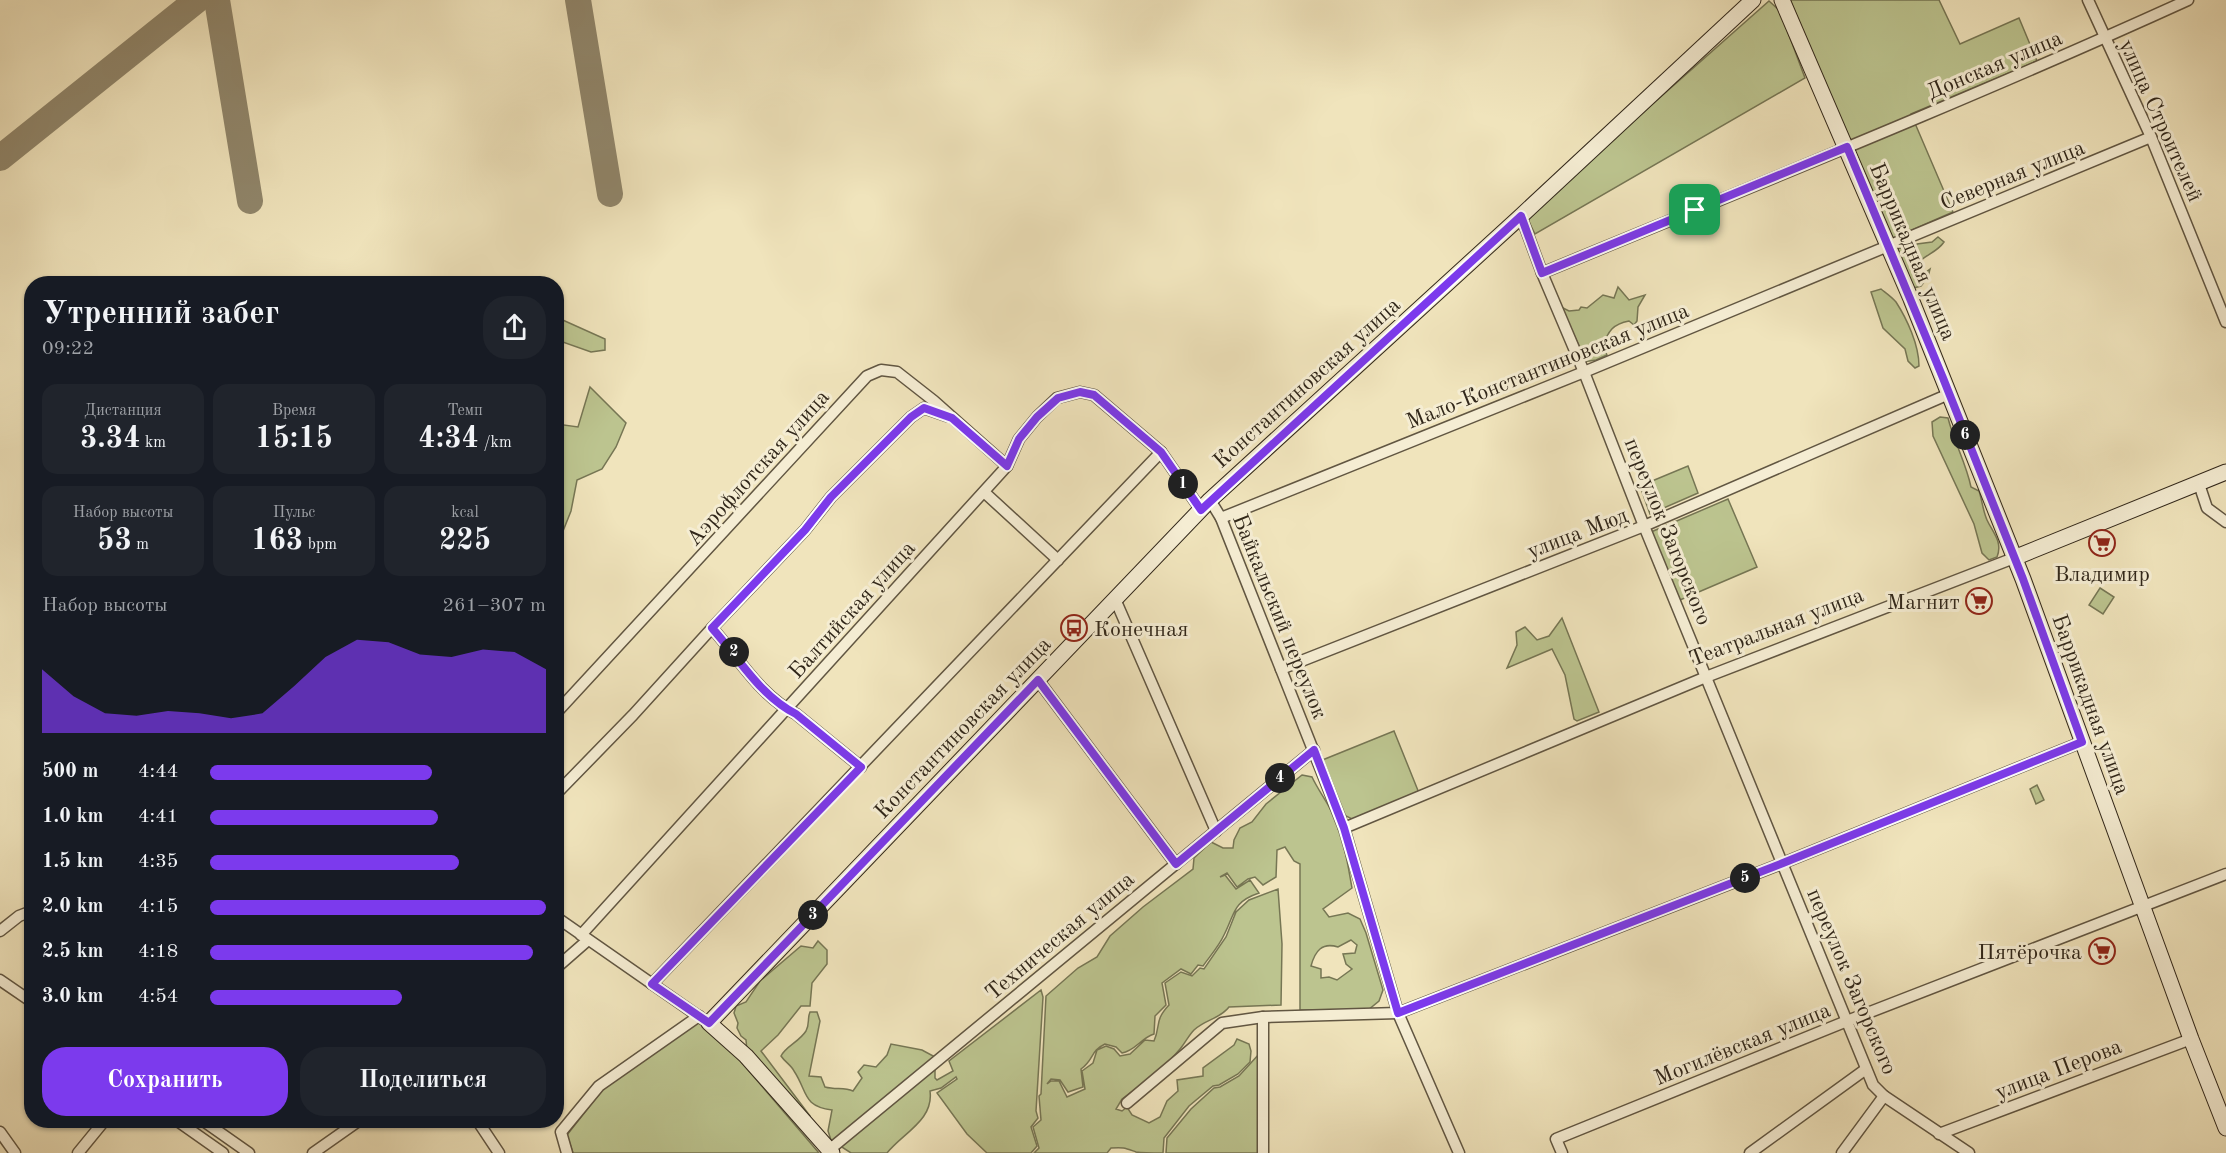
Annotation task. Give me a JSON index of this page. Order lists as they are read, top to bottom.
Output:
{
  "streets": {
    "street": [
      "Донская улица",
      "улица Строителей",
      "Северная улица",
      "Баррикадная улица",
      "Мало-Константиновская улица",
      "Константиновская улица",
      "Аэрофлотская улица",
      "переулок Загорского",
      "улица Мюд",
      "Балтийская улица",
      "Байкальский переулок",
      "Театральная улица",
      "Техническая улица",
      "Могилёвская улица",
      "улица Перова"
    ]
  },
  "crossings": [
    ["Донская улица", "улица Строителей"],
    ["Донская улица", "Баррикадная улица"],
    ["Донская улица", "переулок Загорского"],
    ["улица Строителей", "Северная улица"],
    ["Северная улица", "Баррикадная улица"],
    ["Северная улица", "Мало-Константиновская улица"],
    ["Баррикадная улица", "Мало-Константиновская улица"],
    ["Баррикадная улица", "улица Мюд"],
    ["Баррикадная улица", "Театральная улица"],
    ["Баррикадная улица", "Могилёвская улица"],
    ["Баррикадная улица", "улица Перова"],
    ["Мало-Константиновская улица", "переулок Загорского"],
    ["Мало-Константиновская улица", "Байкальский переулок"],
    ["Константиновская улица", "переулок Загорского"],
    ["Константиновская улица", "Байкальский переулок"],
    ["Аэрофлотская улица", "Балтийская улица"],
    ["переулок Загорского", "улица Мюд"],
    ["переулок Загорского", "Театральная улица"],
    ["переулок Загорского", "Могилёвская улица"],
    ["переулок Загорского", "улица Перова"],
    ["улица Мюд", "Байкальский переулок"],
    ["Балтийская улица", "Байкальский переулок"],
    ["Байкальский переулок", "Театральная улица"],
    ["Байкальский переулок", "Техническая улица"]
  ],
  "places": {
    "supermarket": ["Владимир", "Магнит", "Пятёрочка"],
    "bus stop": ["Конечная"]
  },
  "page": {
    "heading": ["Утренний забег", "09:22"],
    "stats": [
      ["Дистанция", "3.34 km"],
      ["Время", "15:15"],
      ["Темп", "4:34 /km"],
      ["Набор высоты", "53 m"],
      ["Пульс", "163 bpm"],
      ["kcal", "225"]
    ],
    "pins": [
      "6",
      "1",
      "2",
      "4",
      "5",
      "3"
    ],
    "chart": ["Набор высоты", "261–307 m"],
    "list": [
      {
        "name": "500 m",
        "note": "4:44"
      },
      {
        "name": "1.0 km",
        "note": "4:41"
      },
      {
        "name": "1.5 km",
        "note": "4:35"
      },
      {
        "name": "2.0 km",
        "note": "4:15"
      },
      {
        "name": "2.5 km",
        "note": "4:18"
      },
      {
        "name": "3.0 km",
        "note": "4:54"
      }
    ],
    "buttons": ["Сохранить", "Поделиться"]
  }
}
